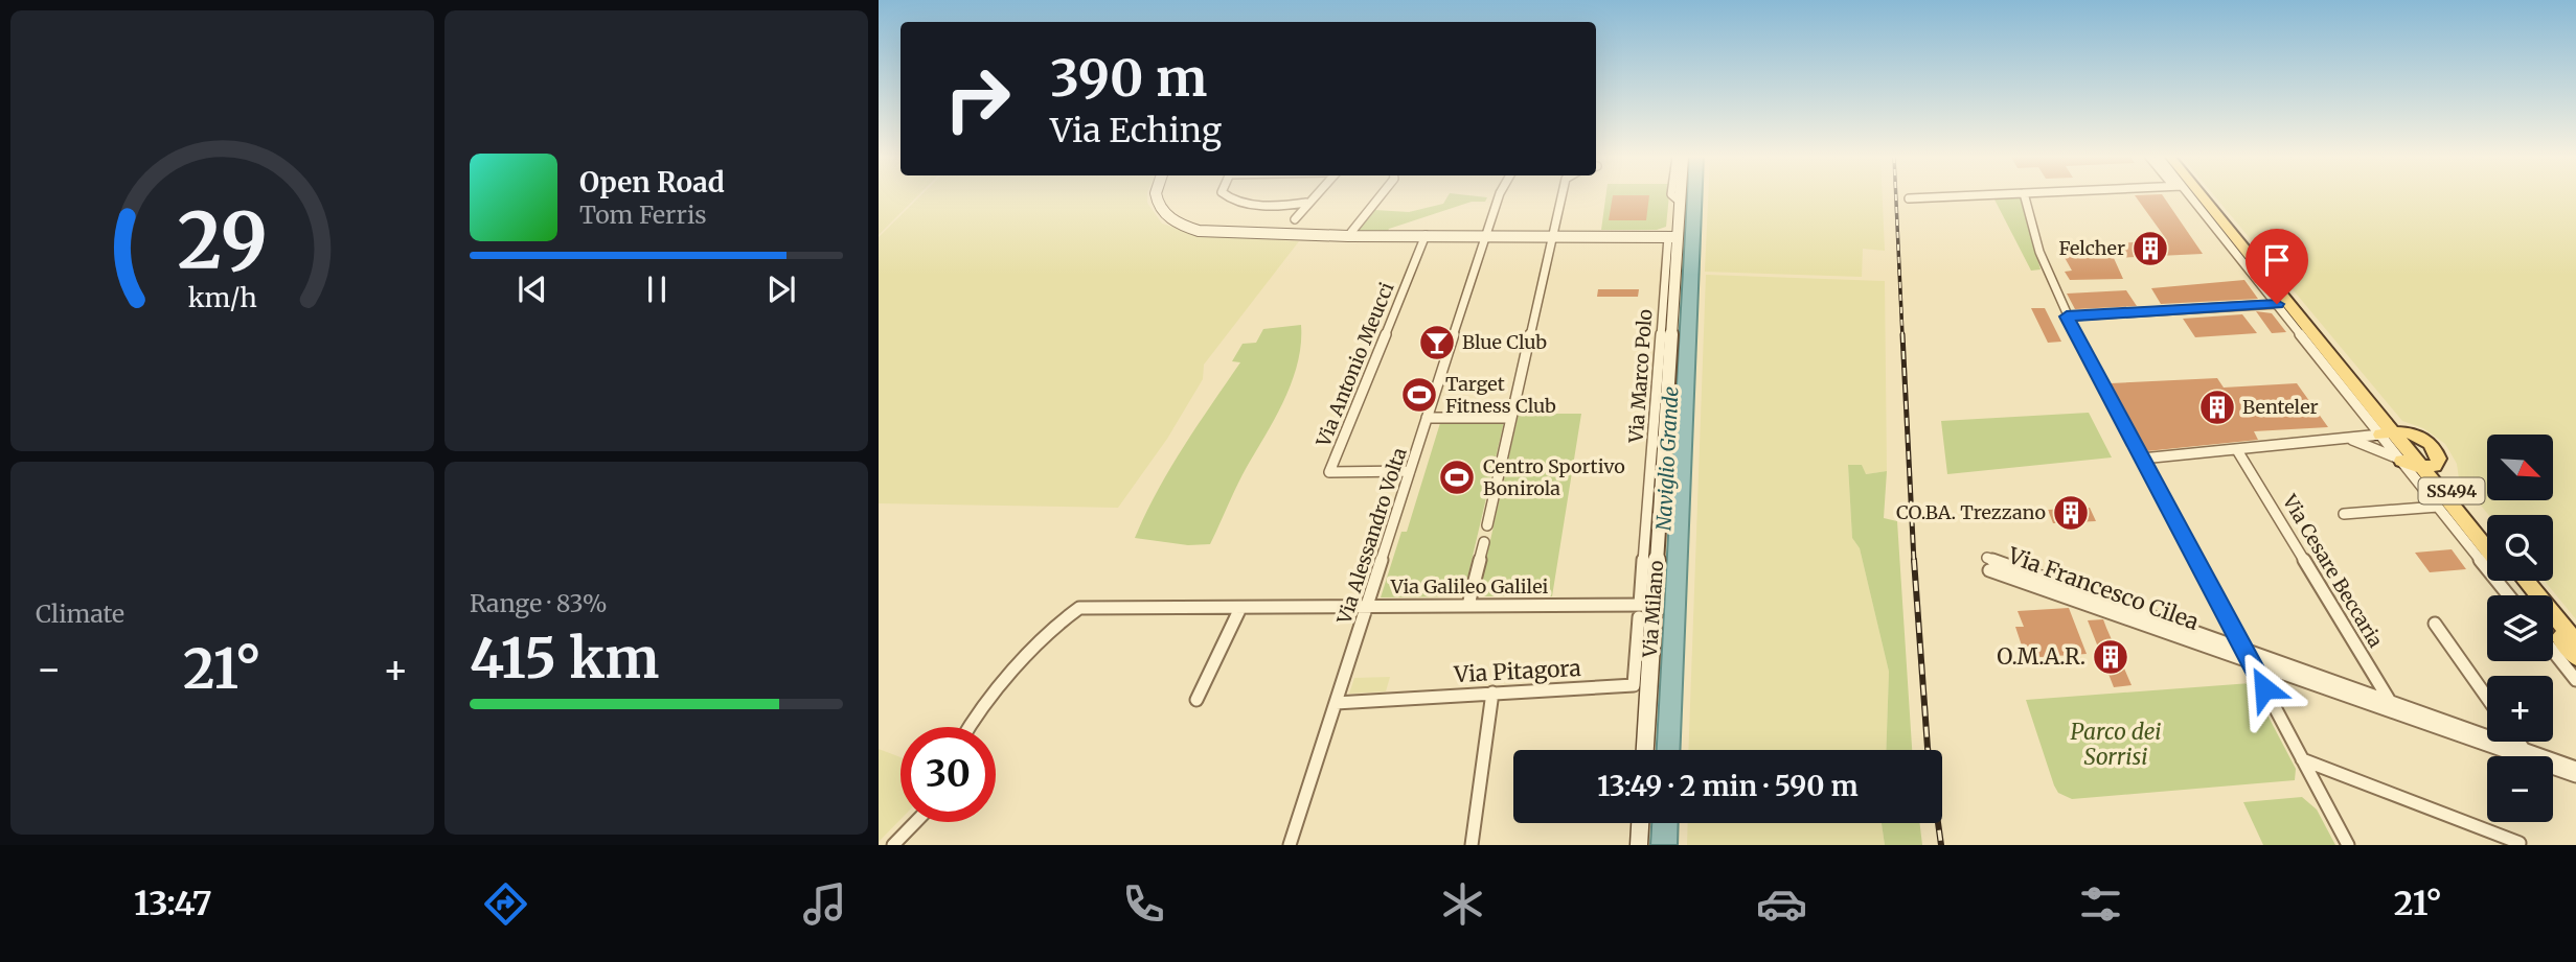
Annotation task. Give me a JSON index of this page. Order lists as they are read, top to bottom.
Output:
{
  "streets": {
    "main road": ["SS494", "Via Milano"],
    "street": [
      "Via Antonio Meucci",
      "Via Alessandro Volta",
      "Via Cesare Beccaria",
      "Via Galileo Galilei",
      "Via Francesco Cilea",
      "Via Pitagora"
    ]
  },
  "crossings": [
    ["Via Antonio Meucci", "Via Alessandro Volta"],
    ["Via Alessandro Volta", "Via Galileo Galilei"],
    ["Via Alessandro Volta", "Via Pitagora"],
    ["Via Cesare Beccaria", "Via Francesco Cilea"],
    ["Via Galileo Galilei", "Via Milano"],
    ["Via Galileo Galilei", "Via Pitagora"],
    ["Via Milano", "Via Pitagora"]
  ],
  "water": ["Naviglio Grande"],
  "parks": ["Parco dei Sorrisi"],
  "places": {
    "building": [
      "Felcher",
      "Benteler",
      "CO.BA. Trezzano",
      "O.M.A.R."
    ],
    "bar": ["Blue Club"],
    "sports": ["Target Fitness Club", "Centro Sportivo Bonirola"]
  },
  "north": "bottom right",
  "page": {
    "turn": ["390 m", "Via Eching"],
    "song": ["Open Road", "Tom Ferris"],
    "map_buttons": ["+", "−"],
    "tile": [
      "Climate",
      ["Range · 83%", "415 km"]
    ],
    "heat": ["−", "21°", "+"],
    "limit": "30",
    "trip": "13:49 · 2 min · 590 m",
    "tabs": ["13:47", "21°"],
    "gauge": ["29", "km/h"]
  }
}
